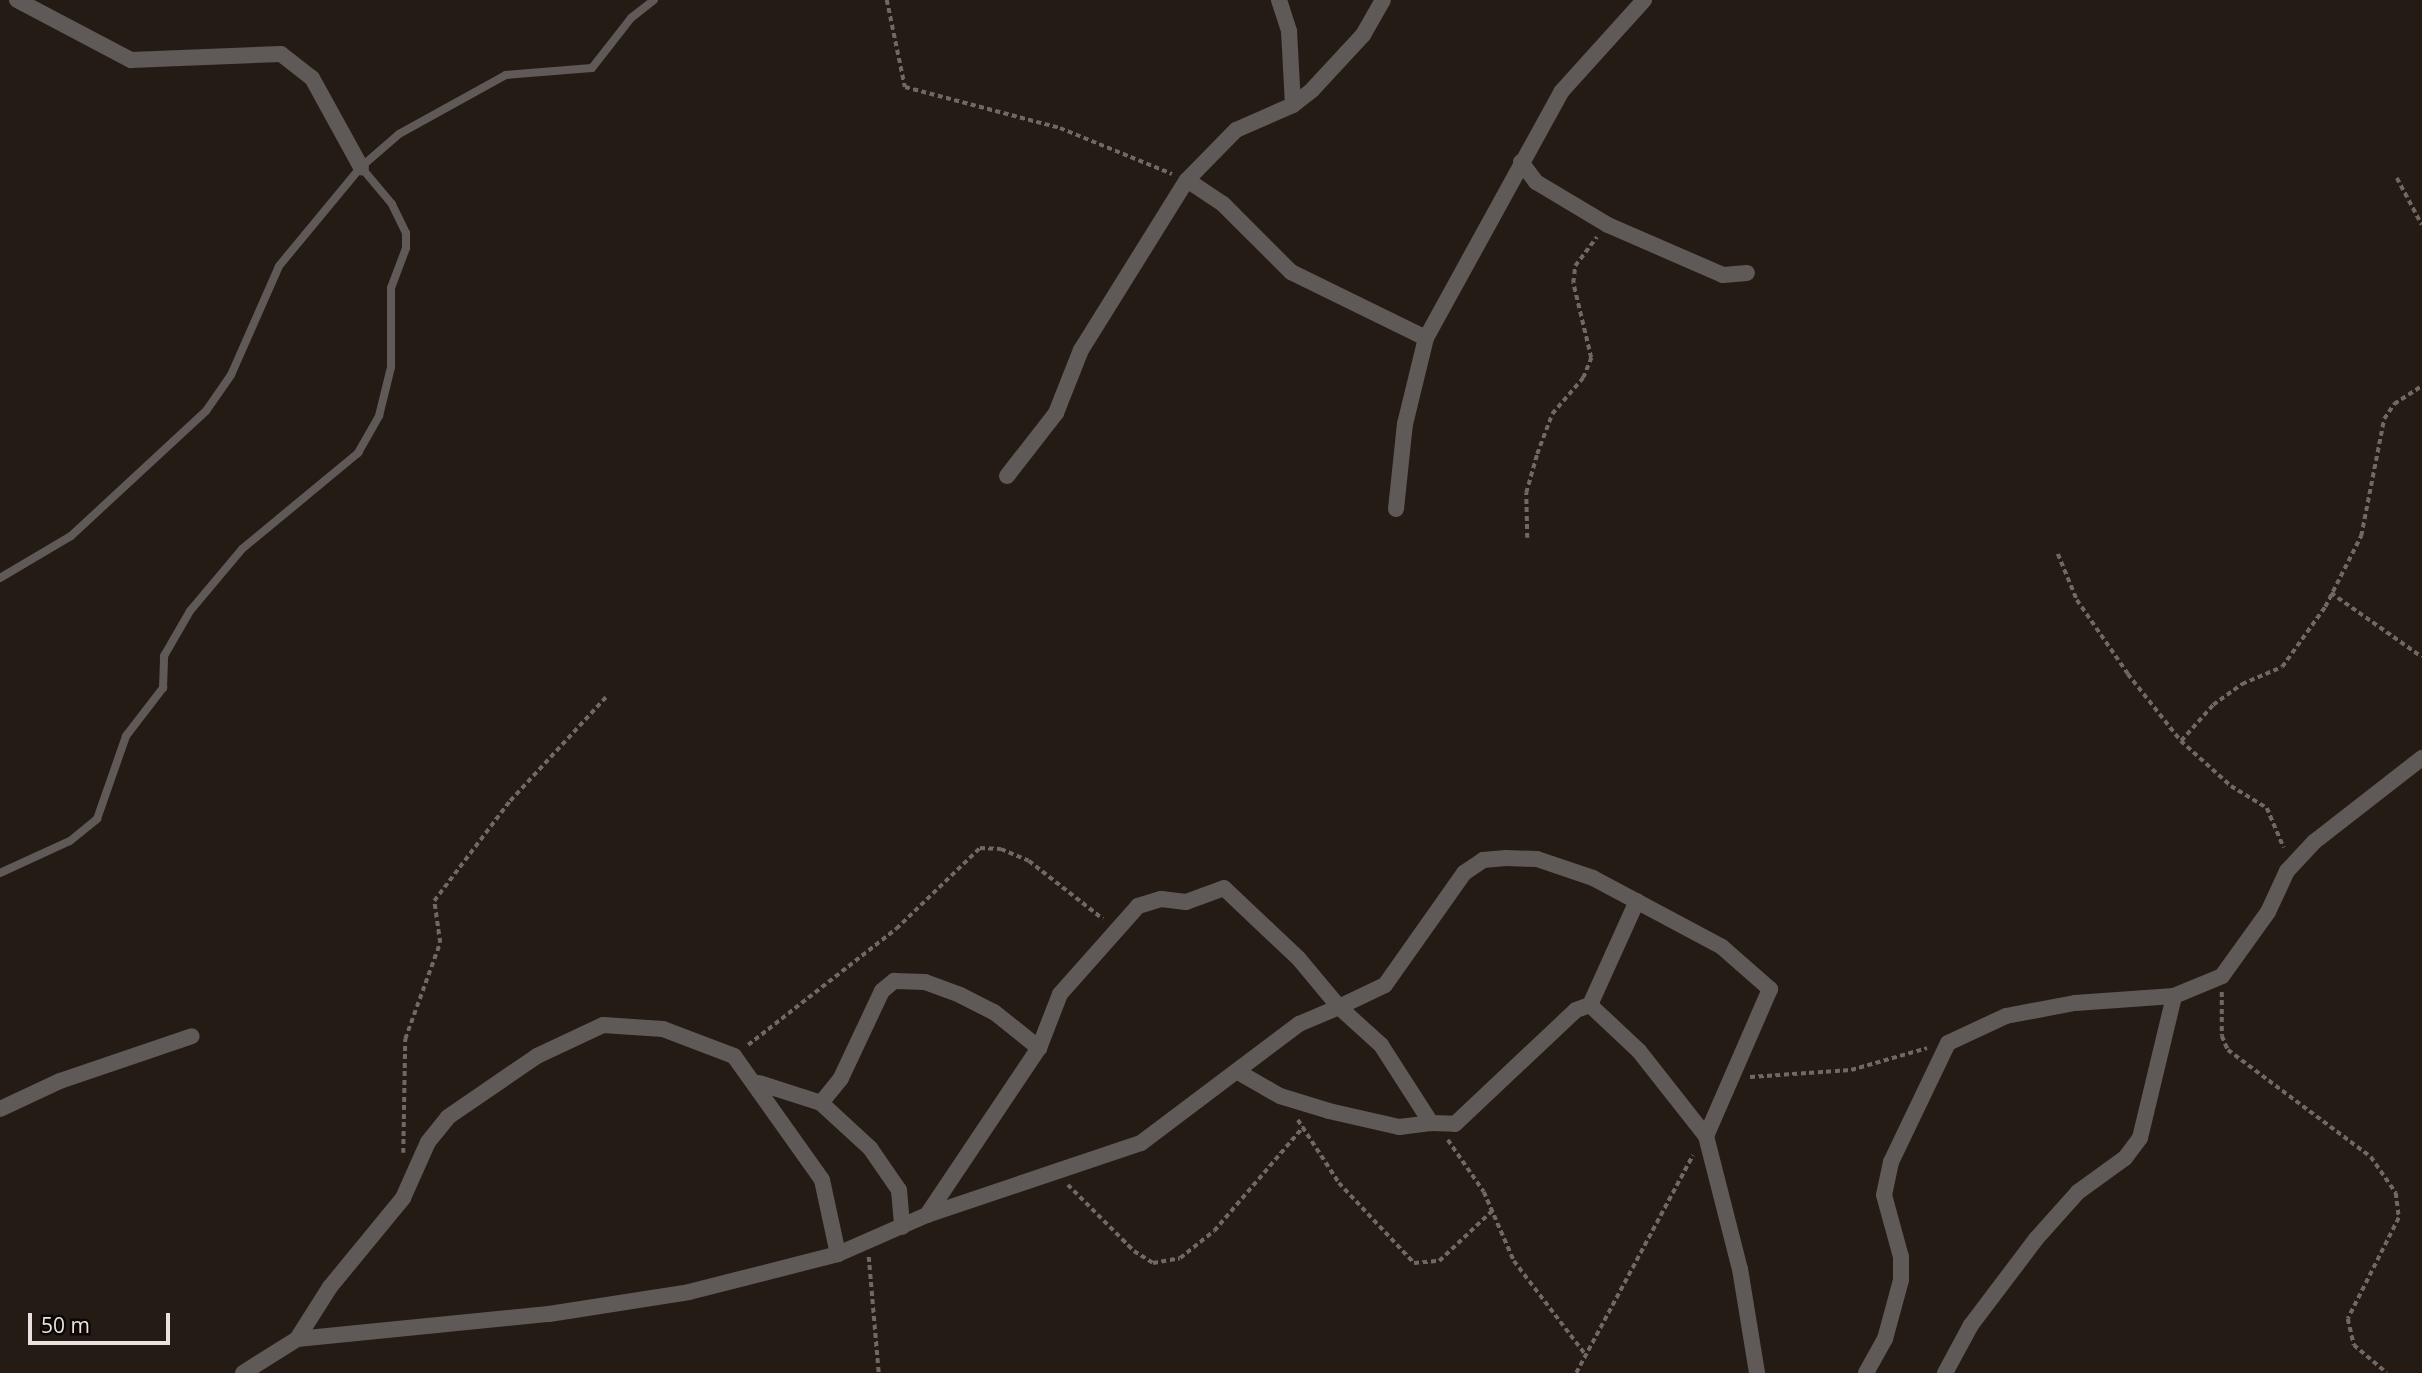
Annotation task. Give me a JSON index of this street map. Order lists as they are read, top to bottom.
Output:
{
  "scale_bar": "50 m"
}
